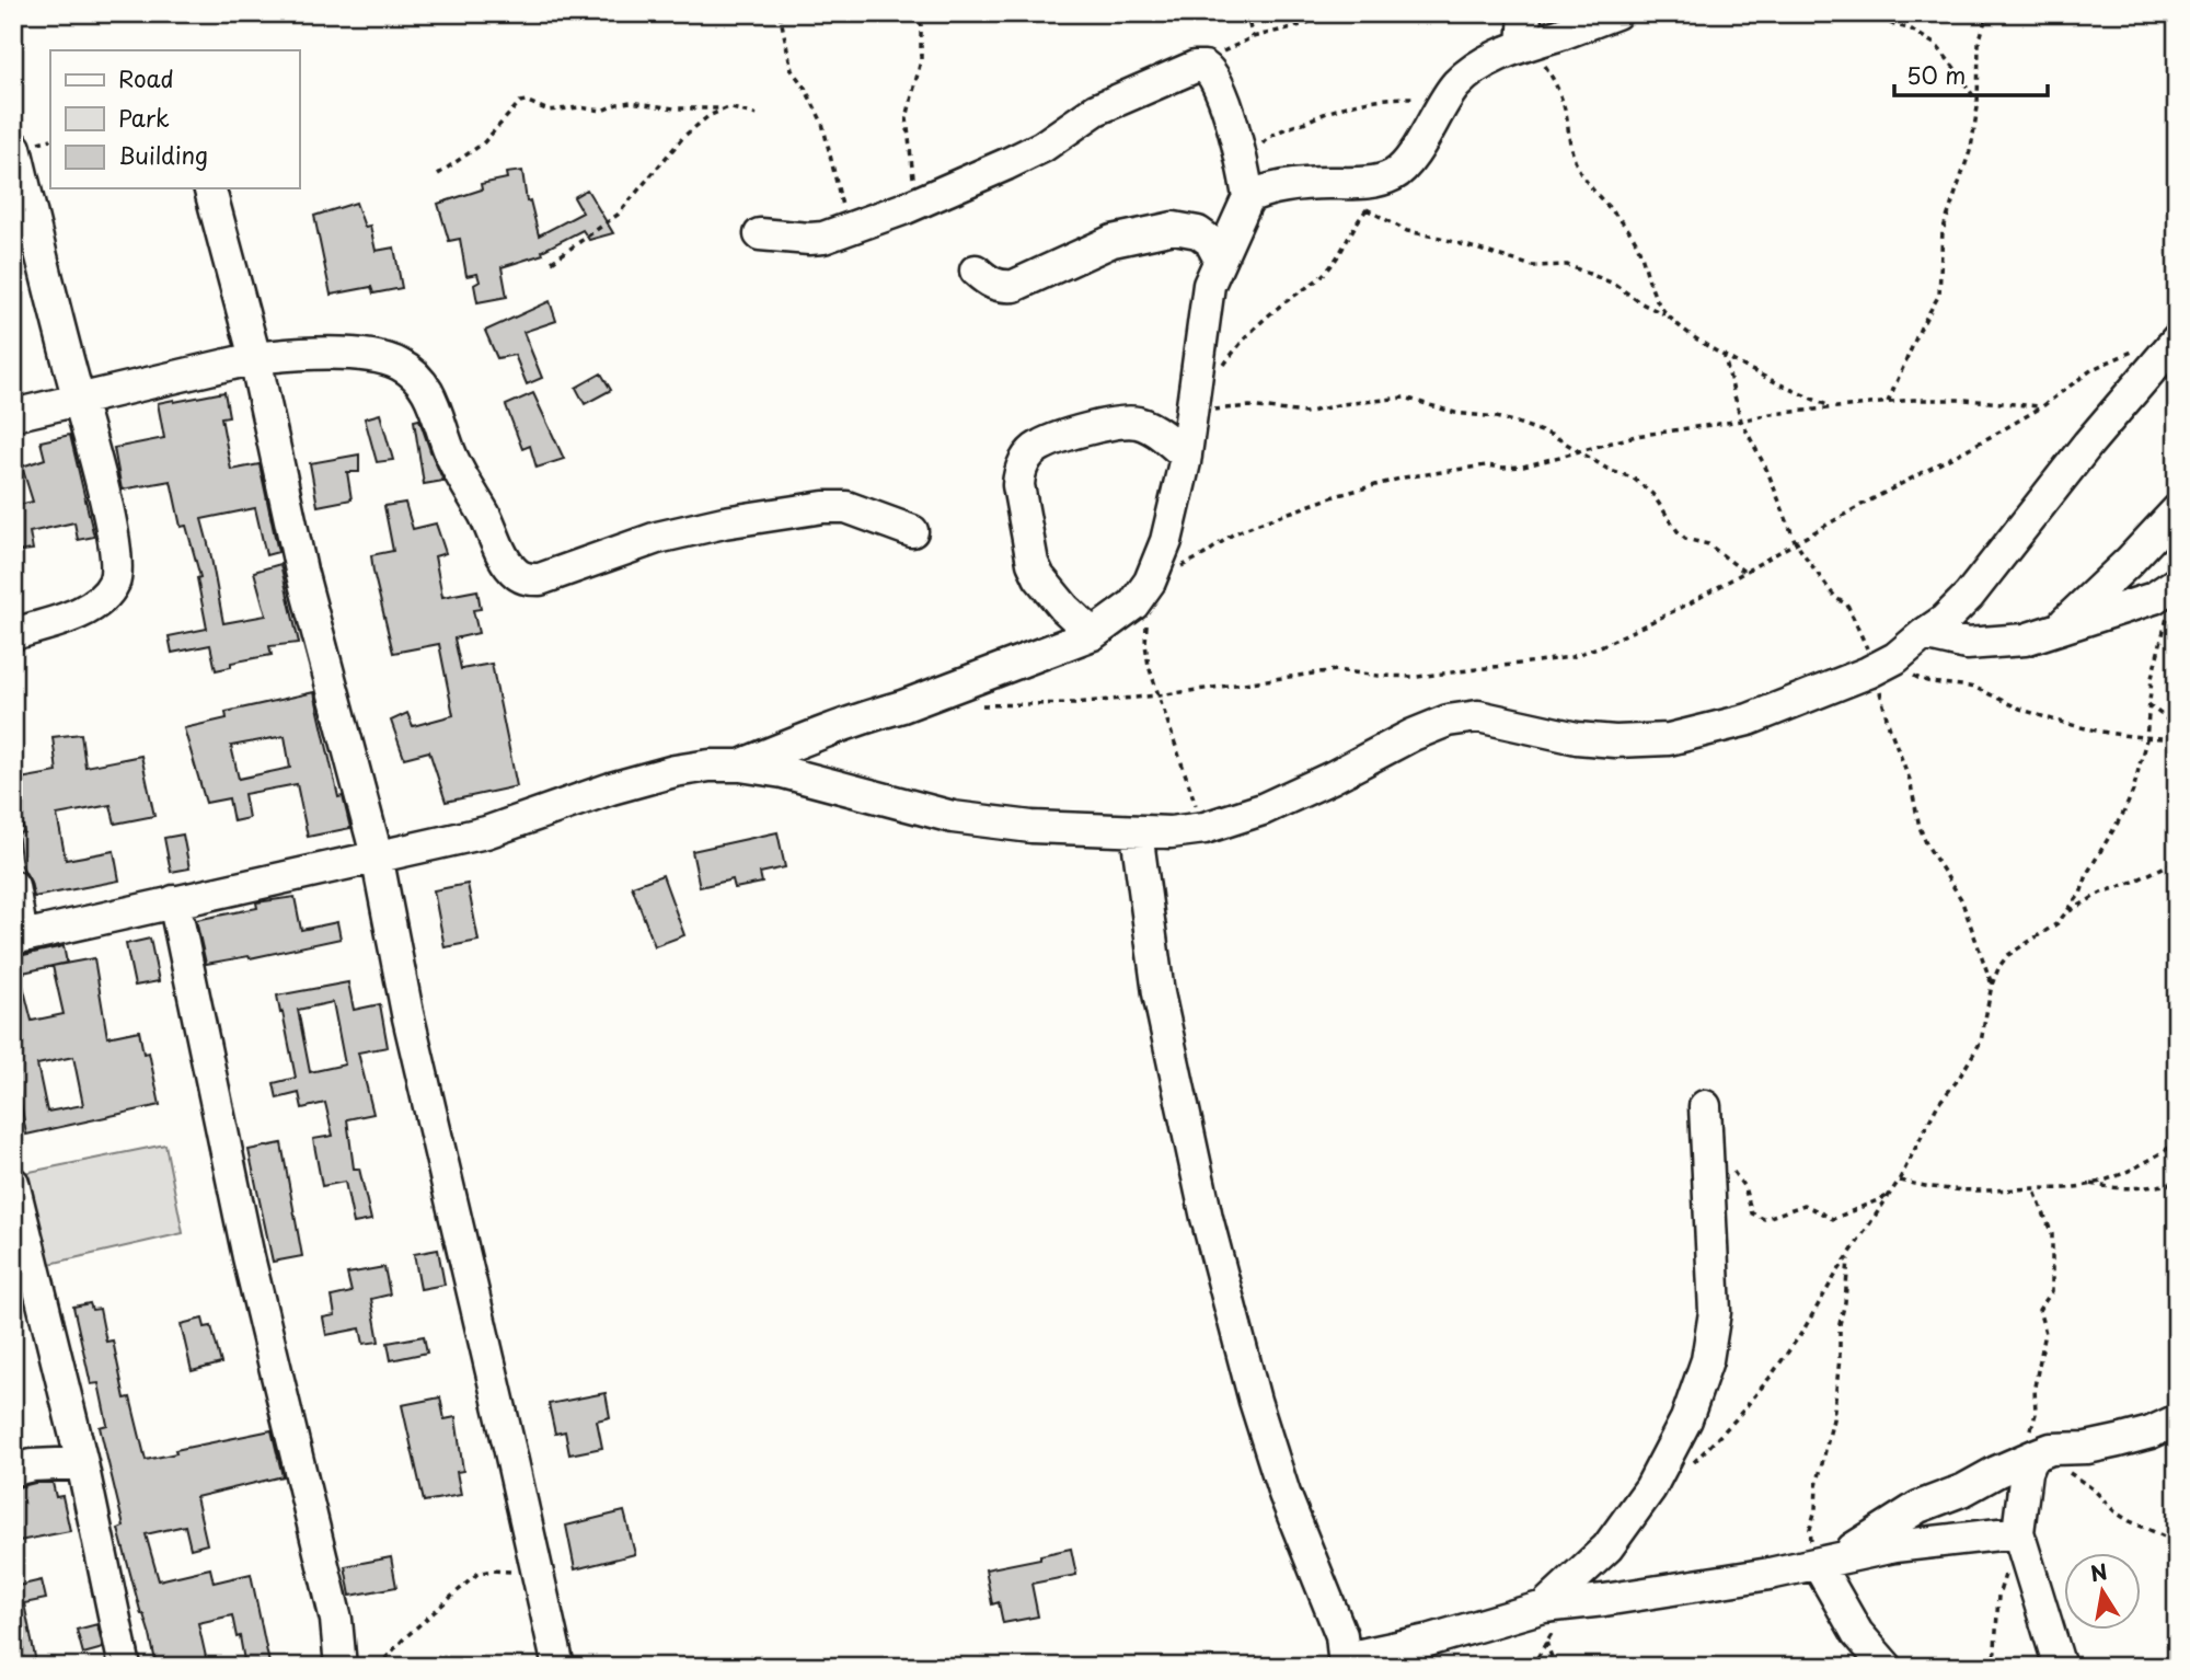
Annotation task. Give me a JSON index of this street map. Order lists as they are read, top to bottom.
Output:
{
  "legend": ["Road", "Park", "Building"],
  "scale_bar": "50 m",
  "north": "top"
}
